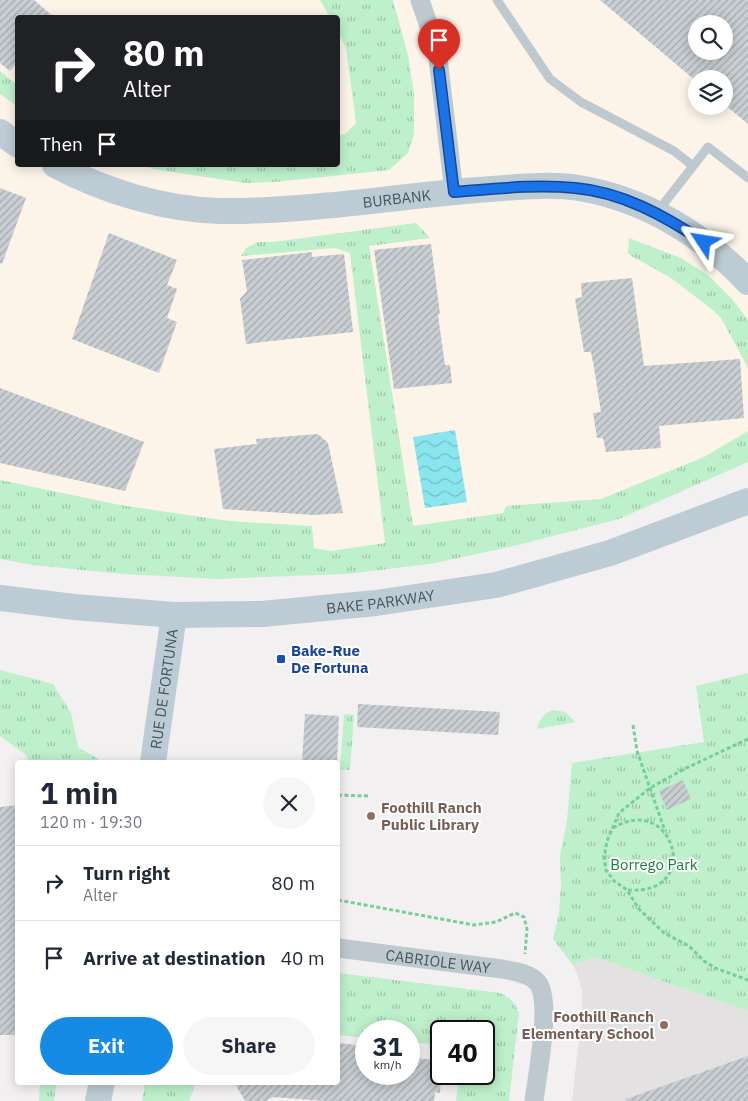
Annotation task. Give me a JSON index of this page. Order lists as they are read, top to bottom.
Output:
{
  "streets": {
    "street": [
      "BURBANK",
      "BAKE PARKWAY",
      "RUE DE FORTUNA",
      "CABRIOLE WAY"
    ]
  },
  "crossings": [
    ["BAKE PARKWAY", "RUE DE FORTUNA"]
  ],
  "parks": ["Borrego Park"],
  "places": {
    "transit": ["Bake-Rue De Fortuna"],
    "other": ["Foothill Ranch Public Library", "Foothill Ranch Elementary School"]
  },
  "page": {
    "turn": ["80 m", "Alter"],
    "then": "Then",
    "heading": ["1 min", "120 m · 19:30"],
    "list": [
      {
        "name": "Turn right",
        "note": "Alter",
        "value": "80 m"
      },
      {
        "name": "Arrive at destination",
        "value": "40 m"
      }
    ],
    "buttons": ["Exit", "Share"],
    "speed": "31 km/h",
    "limit": "40"
  }
}
